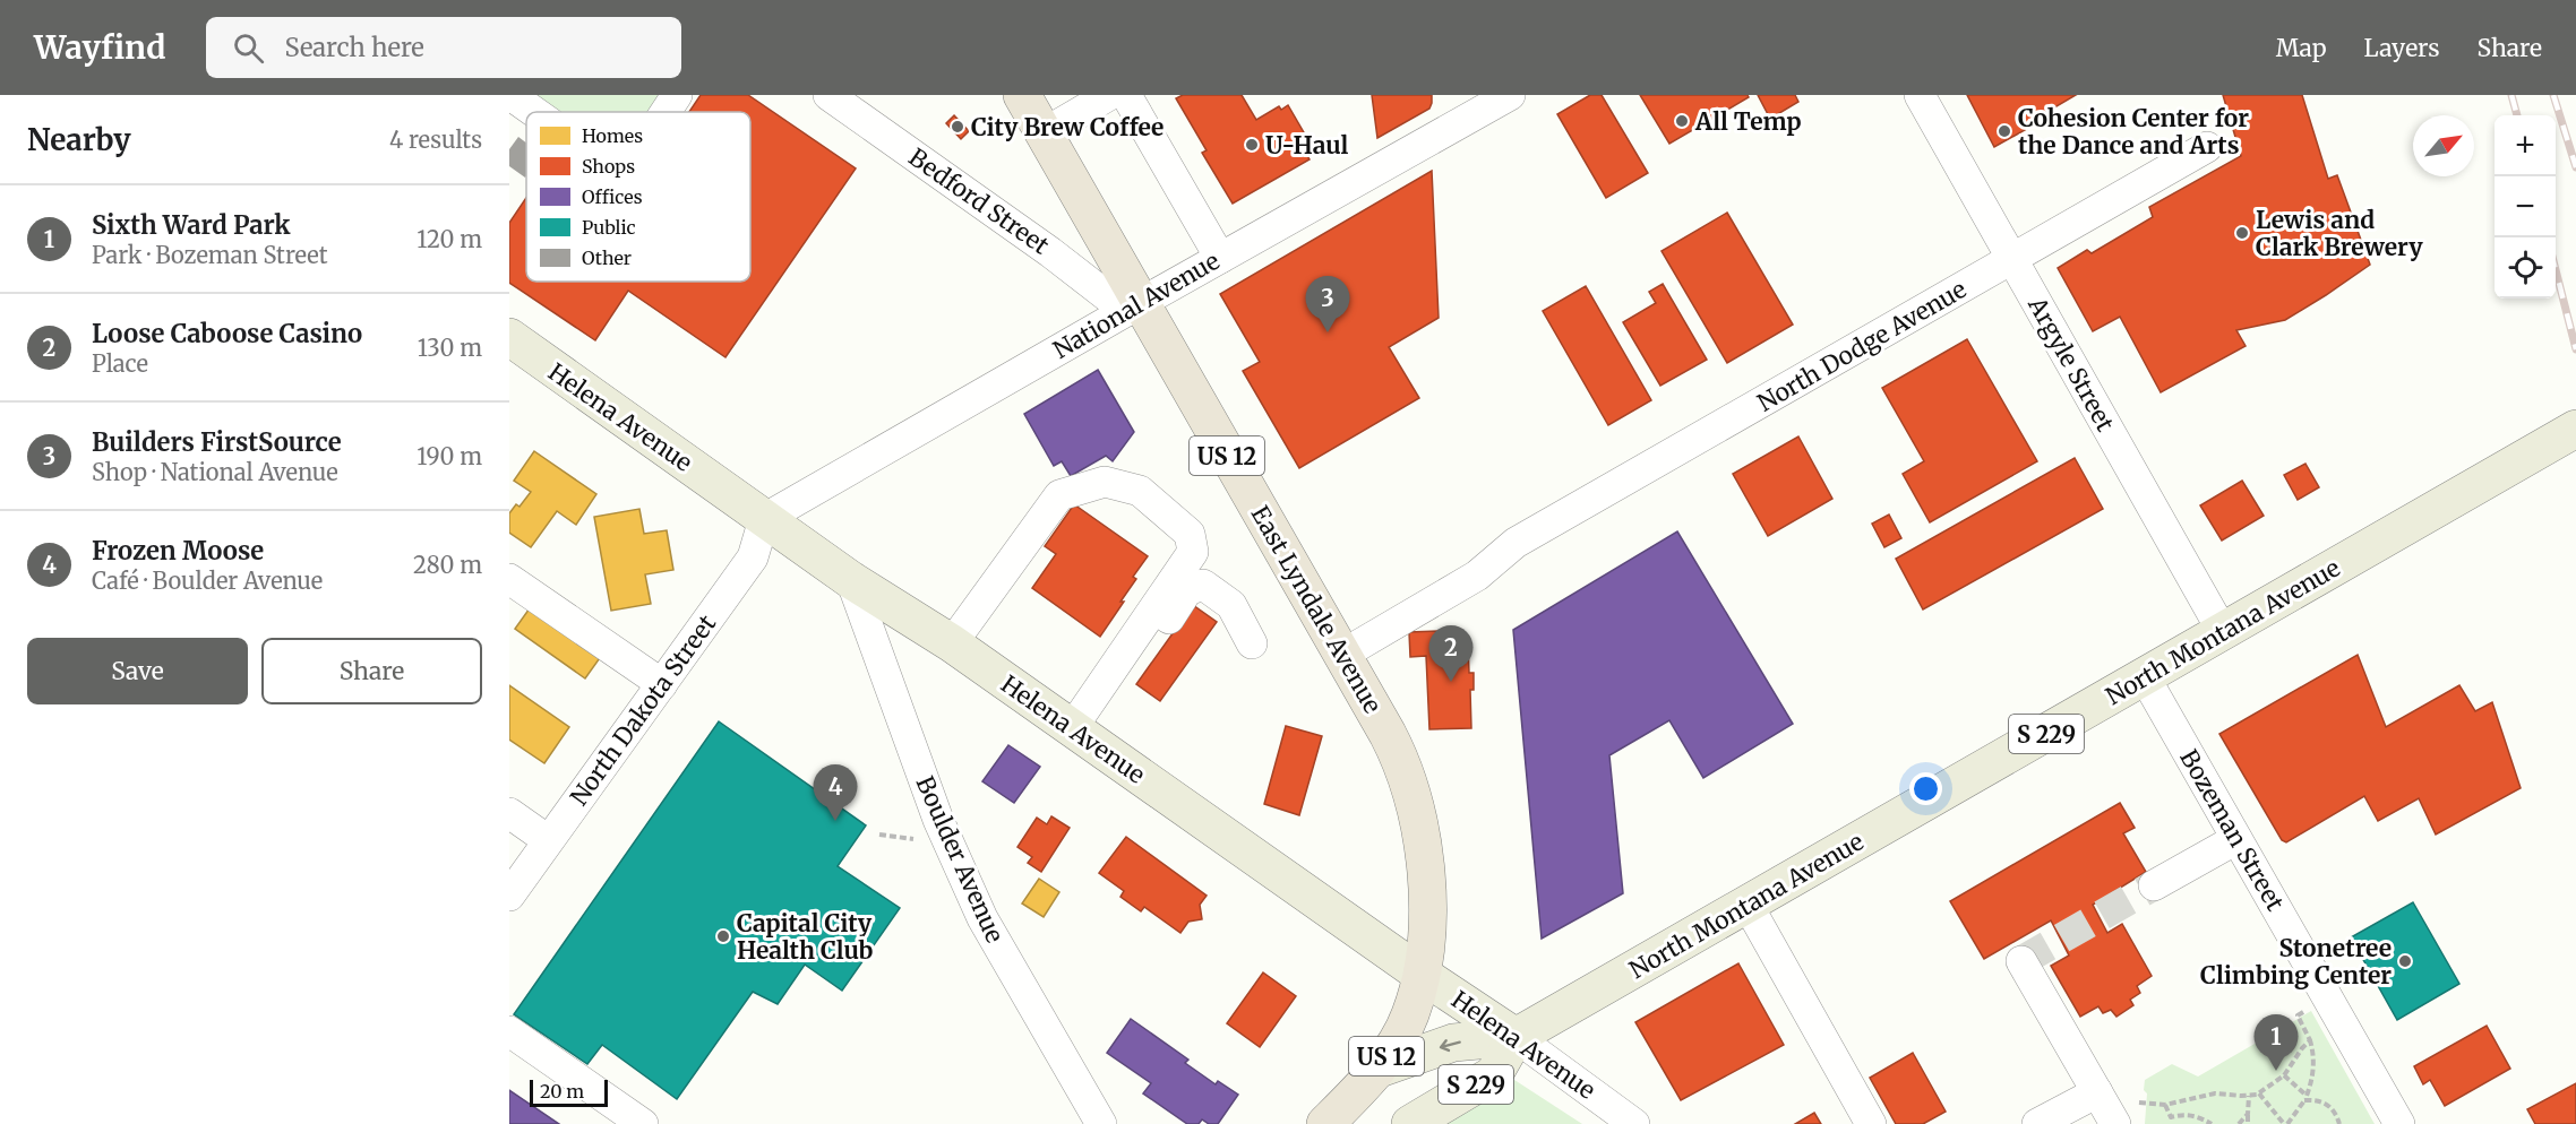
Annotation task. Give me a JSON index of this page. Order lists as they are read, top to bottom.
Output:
{
  "streets": {
    "highway": ["US 12", "East Lyndale Avenue", "North Montana Avenue"],
    "main road": ["Helena Avenue", "S 229"],
    "street": [
      "Bedford Street",
      "National Avenue",
      "North Dodge Avenue",
      "Argyle Street",
      "North Dakota Street",
      "Bozeman Street",
      "Boulder Avenue"
    ]
  },
  "crossings": [
    ["Bedford Street", "National Avenue"],
    ["Bedford Street", "East Lyndale Avenue"],
    ["National Avenue", "Helena Avenue"],
    ["National Avenue", "East Lyndale Avenue"],
    ["National Avenue", "North Dakota Street"],
    ["North Dodge Avenue", "Argyle Street"],
    ["North Dodge Avenue", "East Lyndale Avenue"],
    ["Argyle Street", "North Montana Avenue"],
    ["Helena Avenue", "East Lyndale Avenue"],
    ["Helena Avenue", "North Montana Avenue"],
    ["Helena Avenue", "North Dakota Street"],
    ["Helena Avenue", "S 229"],
    ["Helena Avenue", "Boulder Avenue"],
    ["East Lyndale Avenue", "North Montana Avenue"],
    ["North Montana Avenue", "S 229"],
    ["North Montana Avenue", "Bozeman Street"]
  ],
  "places": [
    "All Temp",
    "City Brew Coffee",
    "Cohesion Center for the Dance and Arts",
    "U-Haul",
    "Lewis and Clark Brewery",
    "Capital City Health Club",
    "Stonetree Climbing Center"
  ],
  "legend": [
    "Homes",
    "Shops",
    "Offices",
    "Public",
    "Other"
  ],
  "scale_bar": "20 m",
  "north": "top right",
  "page": {
    "header": "Wayfind",
    "search": "Search here",
    "nav": ["Map", "Layers", "Share"],
    "heading": ["Nearby", "4 results"],
    "map_buttons": ["+", "−"],
    "list": [
      {
        "mark": "1",
        "name": "Sixth Ward Park",
        "note": "Park · Bozeman Street",
        "value": "120 m"
      },
      {
        "mark": "2",
        "name": "Loose Caboose Casino",
        "note": "Place",
        "value": "130 m"
      },
      {
        "mark": "3",
        "name": "Builders FirstSource",
        "note": "Shop · National Avenue",
        "value": "190 m"
      },
      {
        "mark": "4",
        "name": "Frozen Moose",
        "note": "Café · Boulder Avenue",
        "value": "280 m"
      }
    ],
    "pins": [
      "3",
      "2",
      "4",
      "1"
    ],
    "buttons": ["Save", "Share"],
    "scale": "20 m"
  }
}
